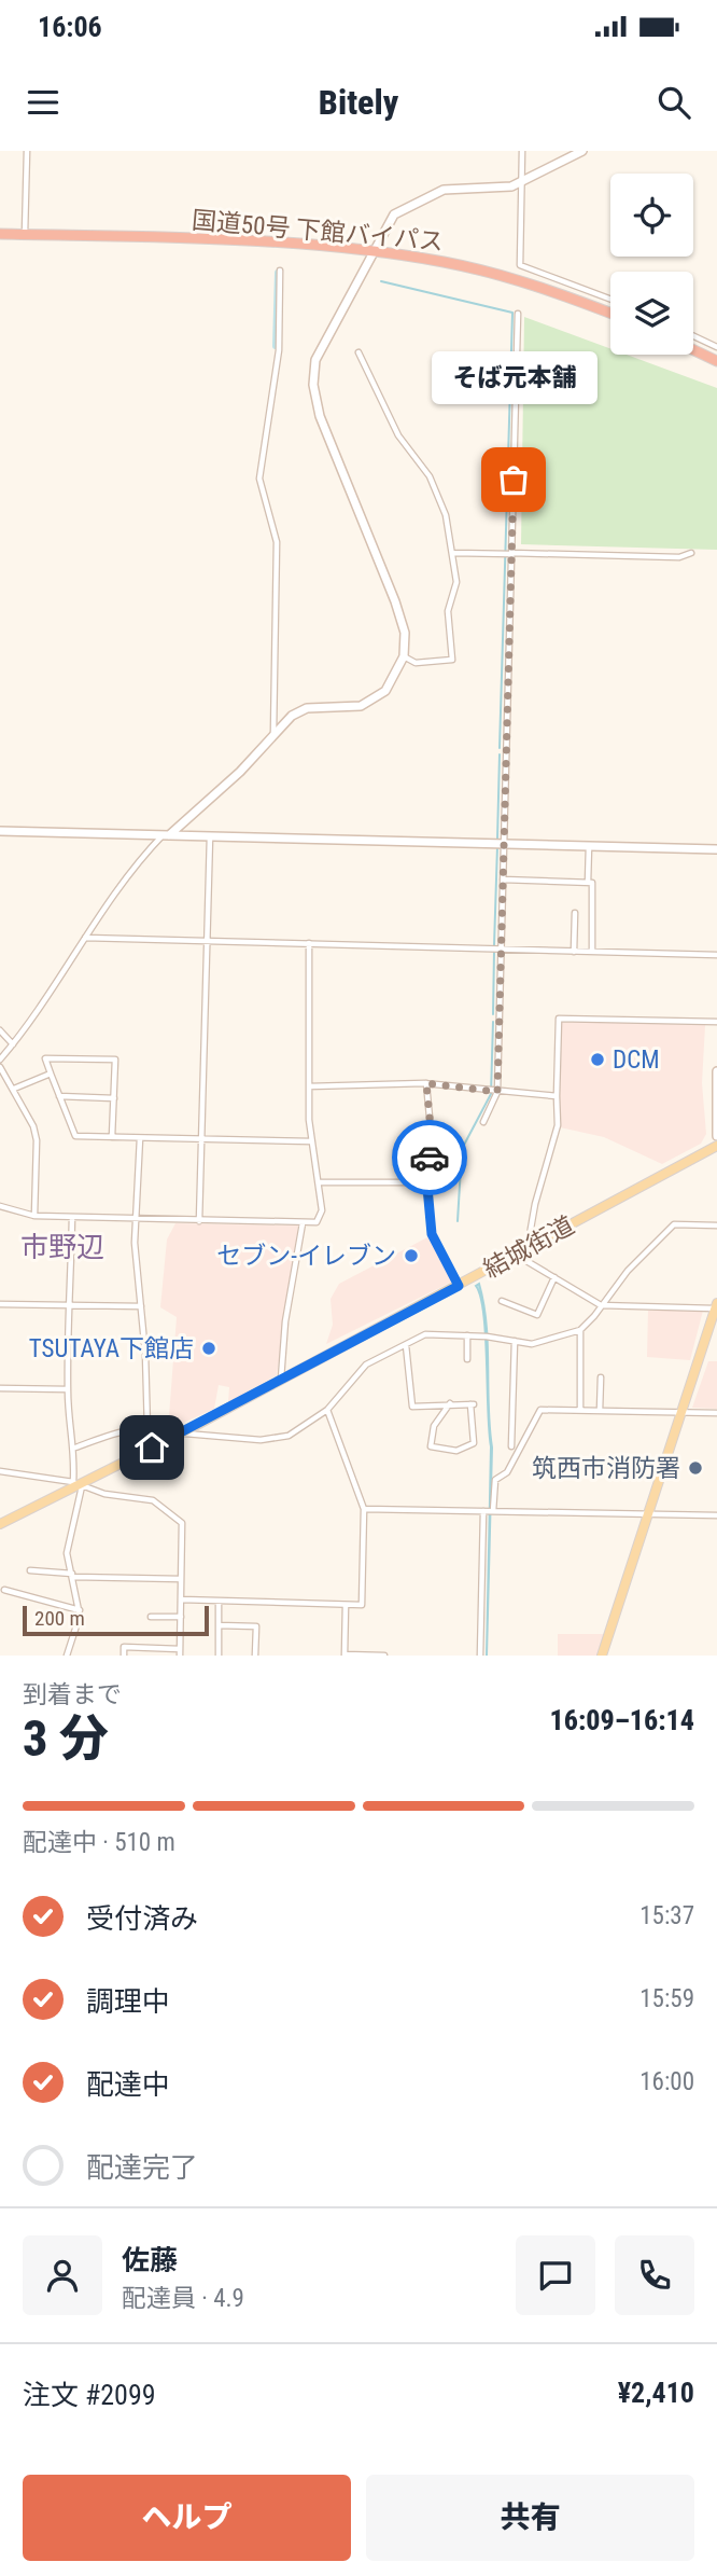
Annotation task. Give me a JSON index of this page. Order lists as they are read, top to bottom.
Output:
{
  "streets": {
    "highway": ["国道50号 下館バイパス"],
    "main road": ["結城街道"]
  },
  "districts": ["市野辺"],
  "places": [
    "そば元本舗",
    "DCM",
    "セブン-イレブン",
    "TSUTAYA下館店",
    "筑西市消防署"
  ],
  "scale_bar": "200 m",
  "page": {
    "status": "16:06",
    "header": "Bitely",
    "bubble": "そば元本舗",
    "scale": "200 m",
    "heading": ["3 分", "到着まで", "16:09–16:14"],
    "panel": [
      "佐藤",
      "配達員 · 4.9",
      "注文 #2099",
      "¥2,410"
    ],
    "bar": "配達中 · 510 m",
    "list": [
      ["受付済み", "15:37"],
      ["調理中", "15:59"],
      ["配達中", "16:00"],
      "配達完了"
    ],
    "buttons": ["ヘルプ", "共有"]
  }
}
